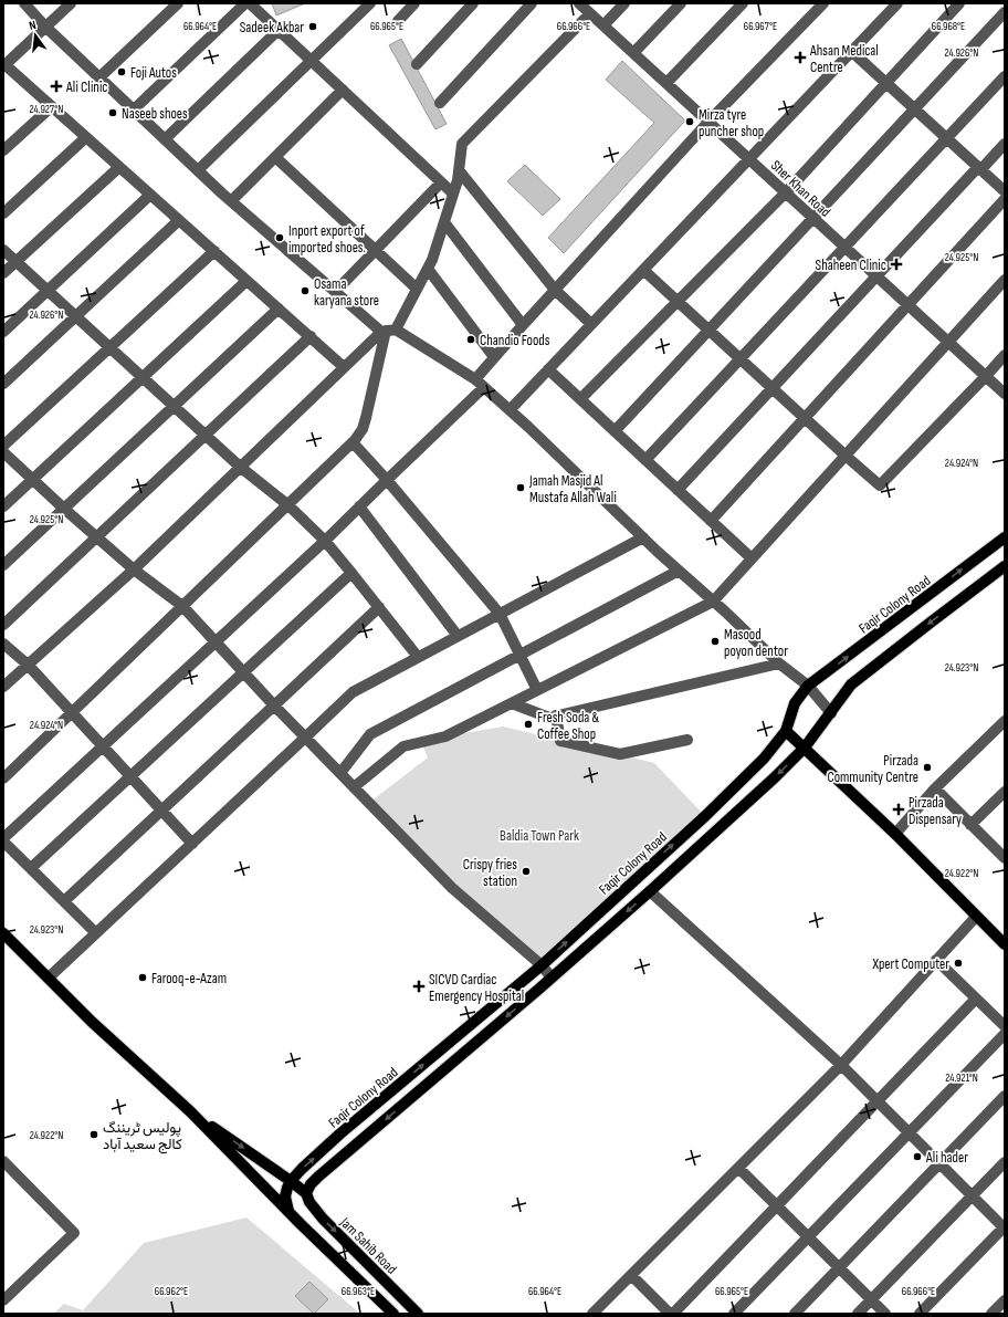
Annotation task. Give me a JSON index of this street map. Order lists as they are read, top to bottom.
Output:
{
  "streets": {
    "main road": ["Faqir Colony Road", "Jam Sahib Road"],
    "street": ["Sher Khan Road"]
  },
  "parks": ["Baldia Town Park"],
  "places": {
    "other": [
      "Sadeek Akbar",
      "Foji Autos",
      "Naseeb shoes",
      "Mirza tyre puncher shop",
      "Inport export of imported shoes.",
      "Osama karyana store",
      "Chandio Foods",
      "Jamah Masjid Al Mustafa Allah Wali",
      "Masood poyon dentor",
      "Fresh Soda & Coffee Shop",
      "Pirzada Community Centre",
      "Crispy fries station",
      "Xpert Computer",
      "Farooq-e-Azam",
      "پولیس ٹریننگ کالج سعید آباد",
      "Ali hader"
    ],
    "health": [
      "Ahsan Medical Centre",
      "Ali Clinic",
      "Shaheen Clinic",
      "Pirzada Dispensary",
      "SICVD Cardiac Emergency Hospital"
    ]
  },
  "north": "top",
  "coordinates": [
    "66.964°E",
    "66.965°E",
    "66.966°E",
    "66.967°E",
    "66.968°E",
    "24.926°N",
    "24.927°N",
    "24.925°N",
    "24.924°N",
    "24.923°N",
    "24.922°N",
    "24.921°N",
    "66.962°E",
    "66.963°E"
  ]
}
